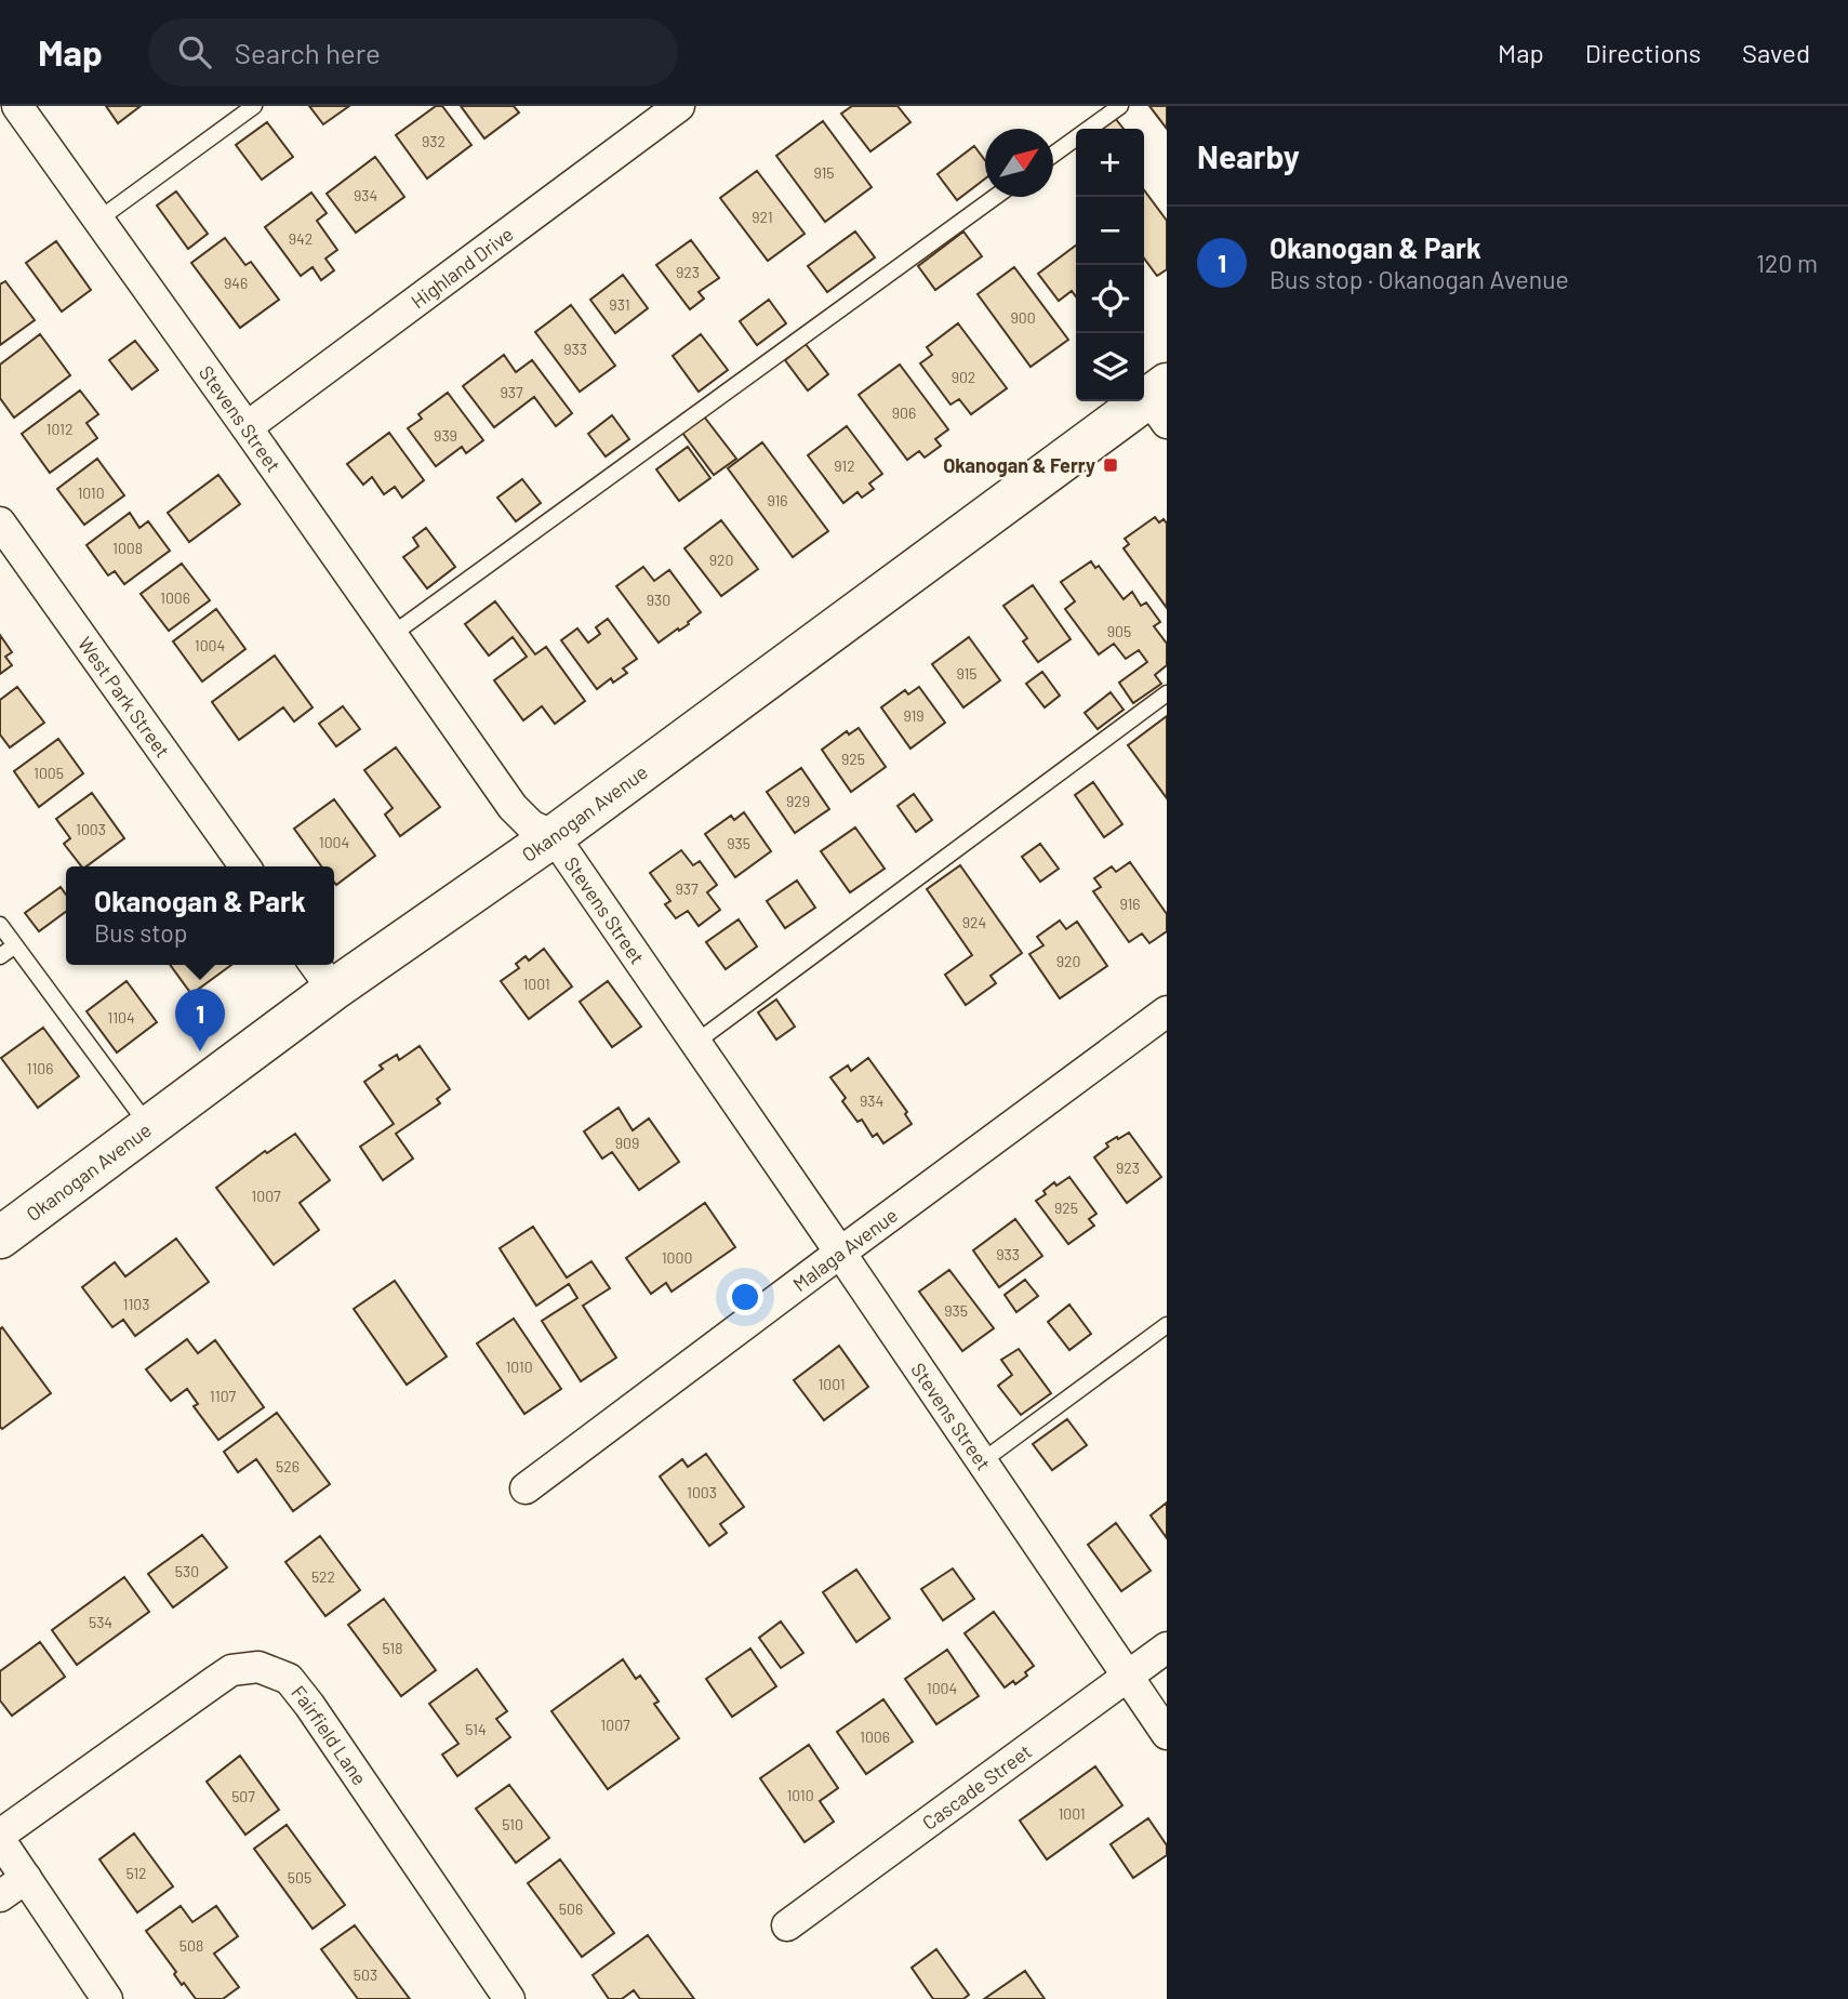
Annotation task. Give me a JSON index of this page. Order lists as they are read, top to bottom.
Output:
{
  "streets": {
    "street": [
      "Highland Drive",
      "Stevens Street",
      "West Park Street",
      "Okanogan Avenue",
      "Malaga Avenue",
      "Fairfield Lane",
      "Cascade Street"
    ]
  },
  "crossings": [
    ["Highland Drive", "Stevens Street"],
    ["Stevens Street", "Okanogan Avenue"],
    ["Stevens Street", "Malaga Avenue"],
    ["Stevens Street", "Cascade Street"]
  ],
  "places": {
    "transit": ["Okanogan & Ferry"]
  },
  "house_numbers": [
    "932",
    "915",
    "934",
    "921",
    "942",
    "923",
    "946",
    "931",
    "900",
    "933",
    "902",
    "937",
    "906",
    "1012",
    "939",
    "912",
    "1010",
    "916",
    "1008",
    "920",
    "1006",
    "930",
    "905",
    "1004",
    "915",
    "919",
    "925",
    "1005",
    "929",
    "1003",
    "1004",
    "935",
    "937",
    "916",
    "924",
    "920",
    "1001",
    "1104",
    "1106",
    "934",
    "909",
    "923",
    "1007",
    "925",
    "933",
    "1000",
    "1103",
    "935",
    "1010",
    "1001",
    "1107",
    "526",
    "1003",
    "530",
    "522",
    "534",
    "518",
    "1004",
    "1007",
    "514",
    "1006",
    "1010",
    "507",
    "1001",
    "510",
    "512",
    "505",
    "506",
    "508",
    "503"
  ],
  "north": "top right",
  "page": {
    "header": "Map",
    "search": "Search here",
    "nav": ["Map", "Directions", "Saved"],
    "heading": "Nearby",
    "map_buttons": ["+", "−"],
    "list": [
      {
        "mark": "1",
        "name": "Okanogan & Park",
        "note": "Bus stop · Okanogan Avenue",
        "value": "120 m"
      }
    ],
    "popup": ["Okanogan & Park", "Bus stop"],
    "pins": "1"
  }
}
